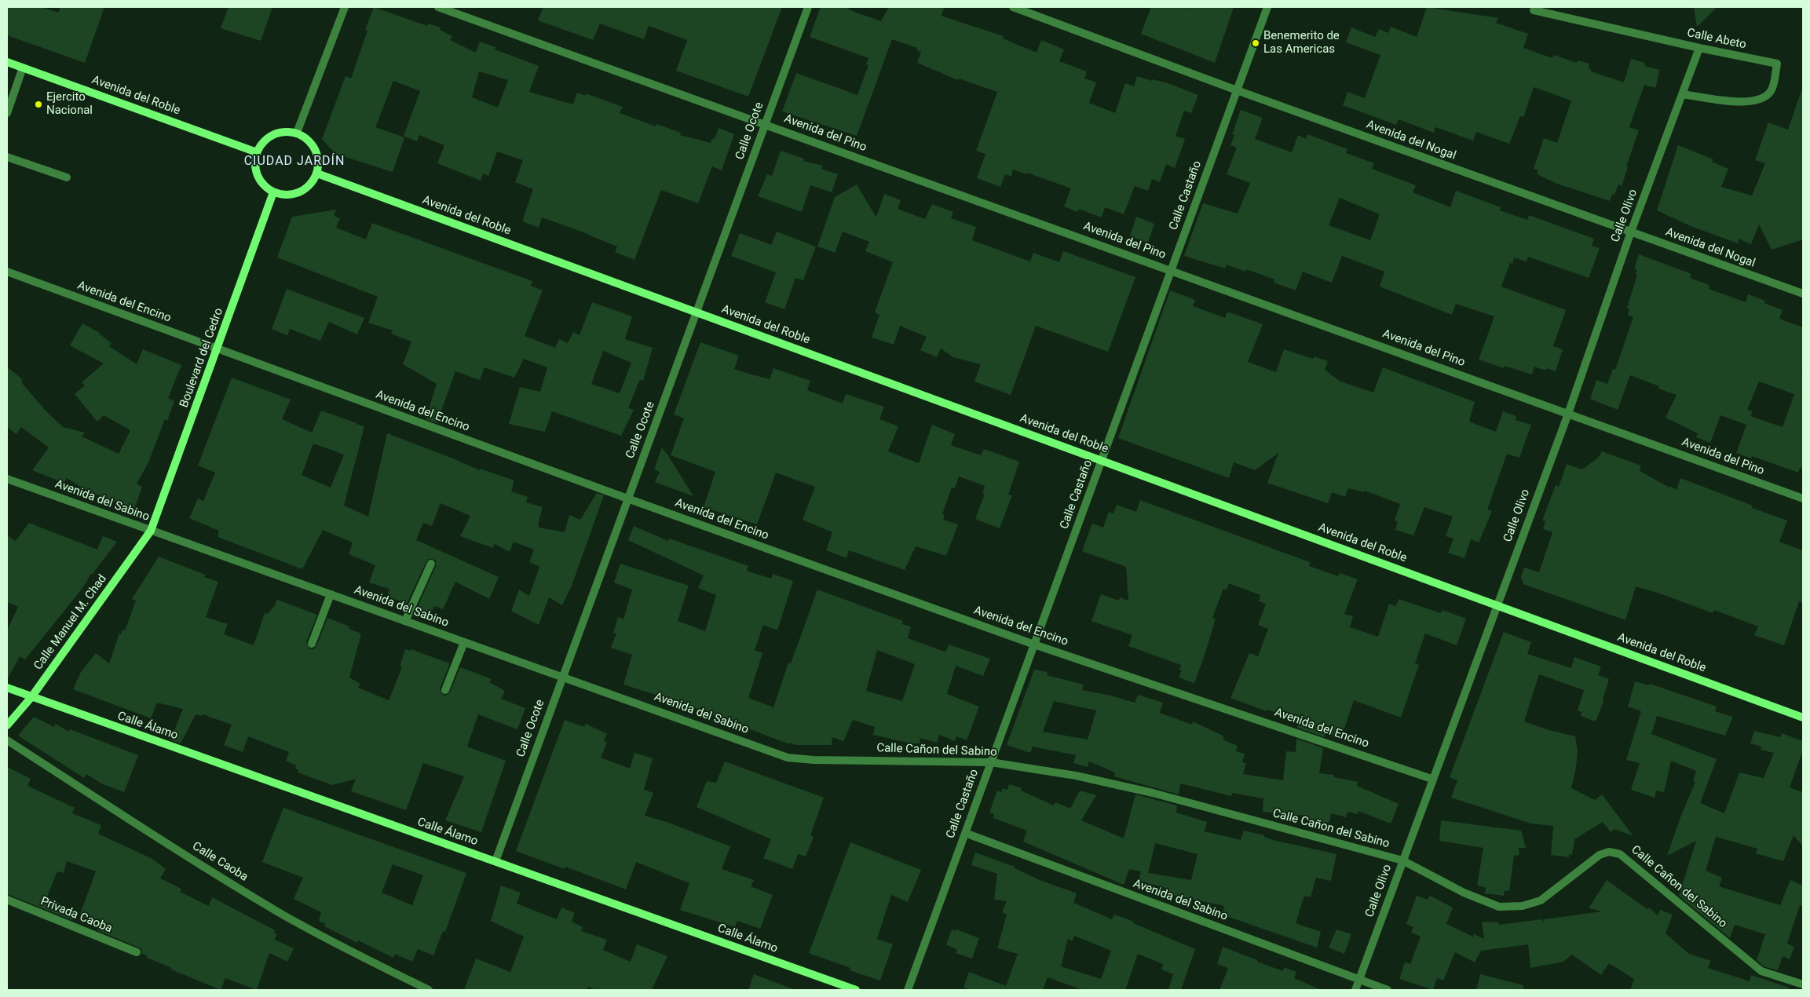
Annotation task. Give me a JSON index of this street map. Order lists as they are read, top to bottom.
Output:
{
  "streets": {
    "street": [
      "Calle Abeto",
      "Avenida del Roble",
      "Calle Ocote",
      "Avenida del Pino",
      "Avenida del Nogal",
      "Calle Castaño",
      "Calle Olivo",
      "Avenida del Encino",
      "Boulevard del Cedro",
      "Avenida del Sabino",
      "Calle Manuel M. Chad",
      "Calle Álamo",
      "Calle Cañon del Sabino",
      "Calle Caoba",
      "Privada Caoba"
    ]
  },
  "crossings": [
    ["Calle Abeto", "Calle Olivo"],
    ["Avenida del Roble", "Calle Ocote"],
    ["Avenida del Roble", "Calle Castaño"],
    ["Avenida del Roble", "Calle Olivo"],
    ["Avenida del Roble", "Boulevard del Cedro"],
    ["Calle Ocote", "Avenida del Pino"],
    ["Calle Ocote", "Avenida del Encino"],
    ["Calle Ocote", "Avenida del Sabino"],
    ["Calle Ocote", "Calle Álamo"],
    ["Avenida del Pino", "Calle Castaño"],
    ["Avenida del Pino", "Calle Olivo"],
    ["Avenida del Nogal", "Calle Castaño"],
    ["Avenida del Nogal", "Calle Olivo"],
    ["Calle Castaño", "Avenida del Encino"],
    ["Calle Castaño", "Avenida del Sabino"],
    ["Calle Castaño", "Calle Cañon del Sabino"],
    ["Calle Olivo", "Avenida del Encino"],
    ["Calle Olivo", "Avenida del Sabino"],
    ["Calle Olivo", "Calle Cañon del Sabino"],
    ["Avenida del Encino", "Boulevard del Cedro"],
    ["Boulevard del Cedro", "Avenida del Sabino"],
    ["Boulevard del Cedro", "Calle Manuel M. Chad"],
    ["Avenida del Sabino", "Calle Manuel M. Chad"],
    ["Avenida del Sabino", "Calle Cañon del Sabino"],
    ["Calle Manuel M. Chad", "Calle Álamo"]
  ],
  "districts": ["CIUDAD JARDÍN"],
  "places": ["Benemerito de Las Americas", "Ejercito Nacional"]
}
